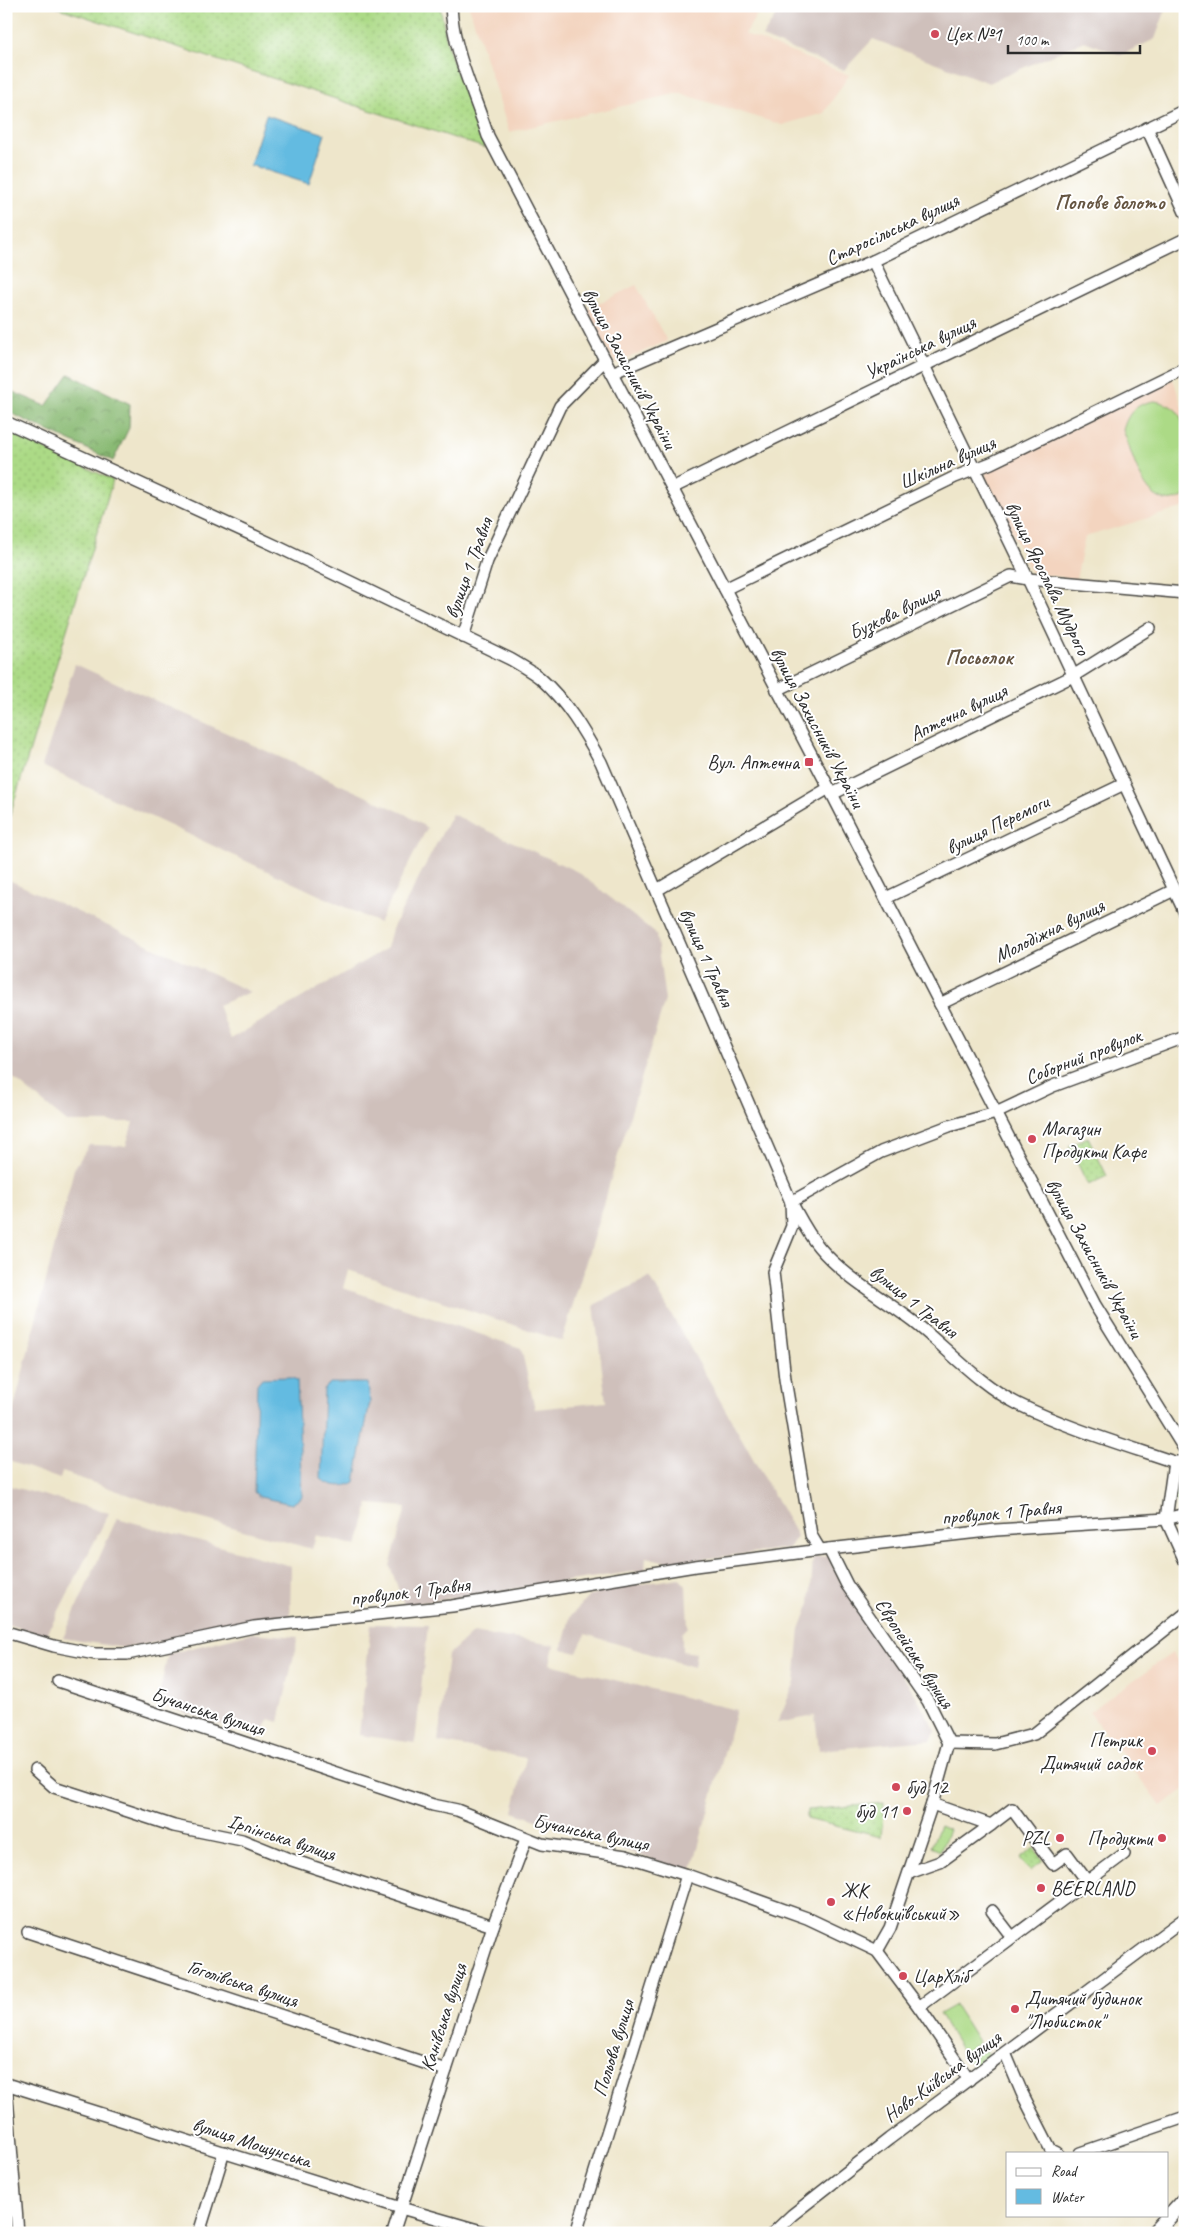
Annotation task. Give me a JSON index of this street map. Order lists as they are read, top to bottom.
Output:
{
  "streets": {
    "street": [
      "Старосільська вулиця",
      "Українська вулиця",
      "вулиця Захисників України",
      "Шкільна вулиця",
      "вулиця 1 Травня",
      "вулиця Ярослава Мудрого",
      "Бузкова вулиця",
      "Аптечна вулиця",
      "вулиця Перемоги",
      "Молодіжна вулиця",
      "Соборний провулок",
      "провулок 1 Травня",
      "Європейська вулиця",
      "Бучанська вулиця",
      "Ірпінська вулиця",
      "Гоголівська вулиця",
      "Канівська вулиця",
      "Польова вулиця",
      "Ново-Київська вулиця",
      "вулиця Мощунська"
    ]
  },
  "crossings": [
    ["Старосільська вулиця", "вулиця Захисників України"],
    ["Старосільська вулиця", "вулиця Ярослава Мудрого"],
    ["Українська вулиця", "вулиця Захисників України"],
    ["Українська вулиця", "вулиця Ярослава Мудрого"],
    ["вулиця Захисників України", "Шкільна вулиця"],
    ["вулиця Захисників України", "вулиця 1 Травня"],
    ["вулиця Захисників України", "Бузкова вулиця"],
    ["вулиця Захисників України", "Аптечна вулиця"],
    ["вулиця Захисників України", "вулиця Перемоги"],
    ["вулиця Захисників України", "Молодіжна вулиця"],
    ["вулиця Захисників України", "Соборний провулок"],
    ["Шкільна вулиця", "вулиця Ярослава Мудрого"],
    ["вулиця 1 Травня", "Аптечна вулиця"],
    ["вулиця 1 Травня", "Соборний провулок"],
    ["вулиця Ярослава Мудрого", "Бузкова вулиця"],
    ["вулиця Ярослава Мудрого", "Аптечна вулиця"],
    ["вулиця Ярослава Мудрого", "вулиця Перемоги"],
    ["вулиця Ярослава Мудрого", "Молодіжна вулиця"],
    ["провулок 1 Травня", "Європейська вулиця"],
    ["Бучанська вулиця", "Канівська вулиця"],
    ["Бучанська вулиця", "Польова вулиця"],
    ["Бучанська вулиця", "Ново-Київська вулиця"],
    ["Ірпінська вулиця", "Канівська вулиця"],
    ["Гоголівська вулиця", "Канівська вулиця"],
    ["Канівська вулиця", "вулиця Мощунська"]
  ],
  "districts": ["Попове болото", "Посьолок"],
  "places": {
    "other": [
      "Цех №1",
      "Магазин Продукти Кафе",
      "Петрик Дитячий садок",
      "буд 12",
      "буд 11",
      "PZL",
      "Продукти",
      "BEERLAND",
      "ЖК «Новокиївський»",
      "ЦарХліб",
      "Дитячий будинок \"Любисток\""
    ],
    "transit": ["Вул. Аптечна"]
  },
  "legend": ["Road", "Water"],
  "scale_bar": "100 m"
}
